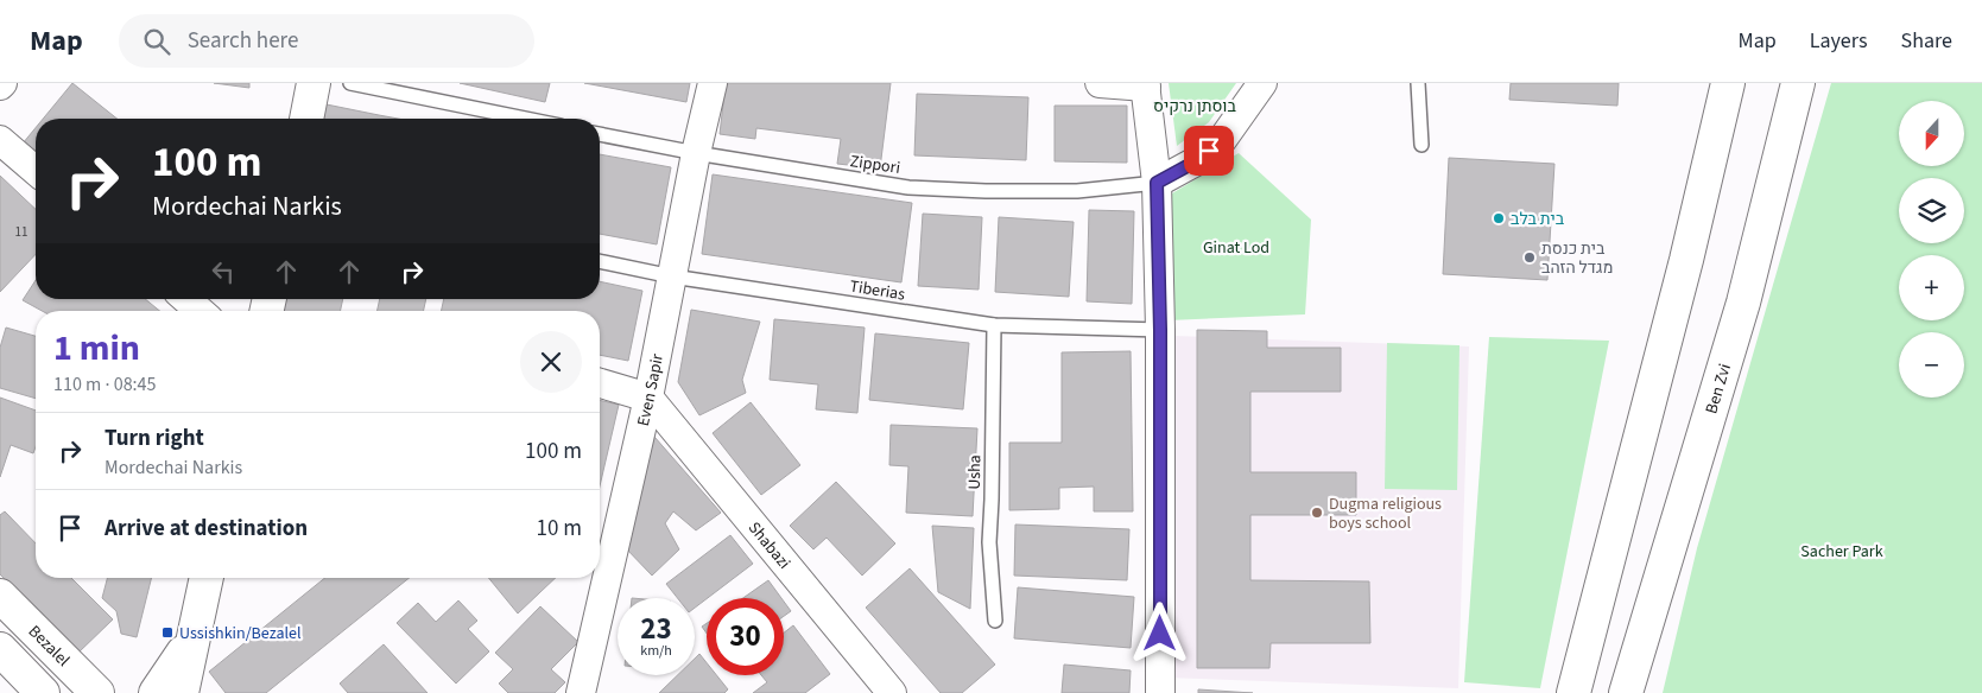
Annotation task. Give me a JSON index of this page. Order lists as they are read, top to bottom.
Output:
{
  "streets": {
    "main road": ["Ben Zvi", "Bezalel"],
    "street": ["Even Sapir", "Shabazi"],
    "lane": ["Zippori", "Tiberias", "Usha"]
  },
  "crossings": [
    ["Zippori", "Even Sapir"],
    ["Tiberias", "Even Sapir"],
    ["Tiberias", "Usha"],
    ["Even Sapir", "Shabazi"]
  ],
  "parks": ["בוסתן נרקיס", "Ginat Lod", "Sacher Park"],
  "places": {
    "other": ["בית בלב", "בית כנסת מגדל הזהב", "Dugma religious boys school"],
    "transit": ["Ussishkin/Bezalel"]
  },
  "house_numbers": ["11"],
  "north": "bottom",
  "page": {
    "header": "Map",
    "search": "Search here",
    "nav": ["Map", "Layers", "Share"],
    "map_buttons": ["+", "−"],
    "turn": ["100 m", "Mordechai Narkis"],
    "heading": ["1 min", "110 m · 08:45"],
    "list": [
      {
        "name": "Turn right",
        "note": "Mordechai Narkis",
        "value": "100 m"
      },
      {
        "name": "Arrive at destination",
        "value": "10 m"
      }
    ],
    "speed": "23 km/h",
    "limit": "30"
  }
}
